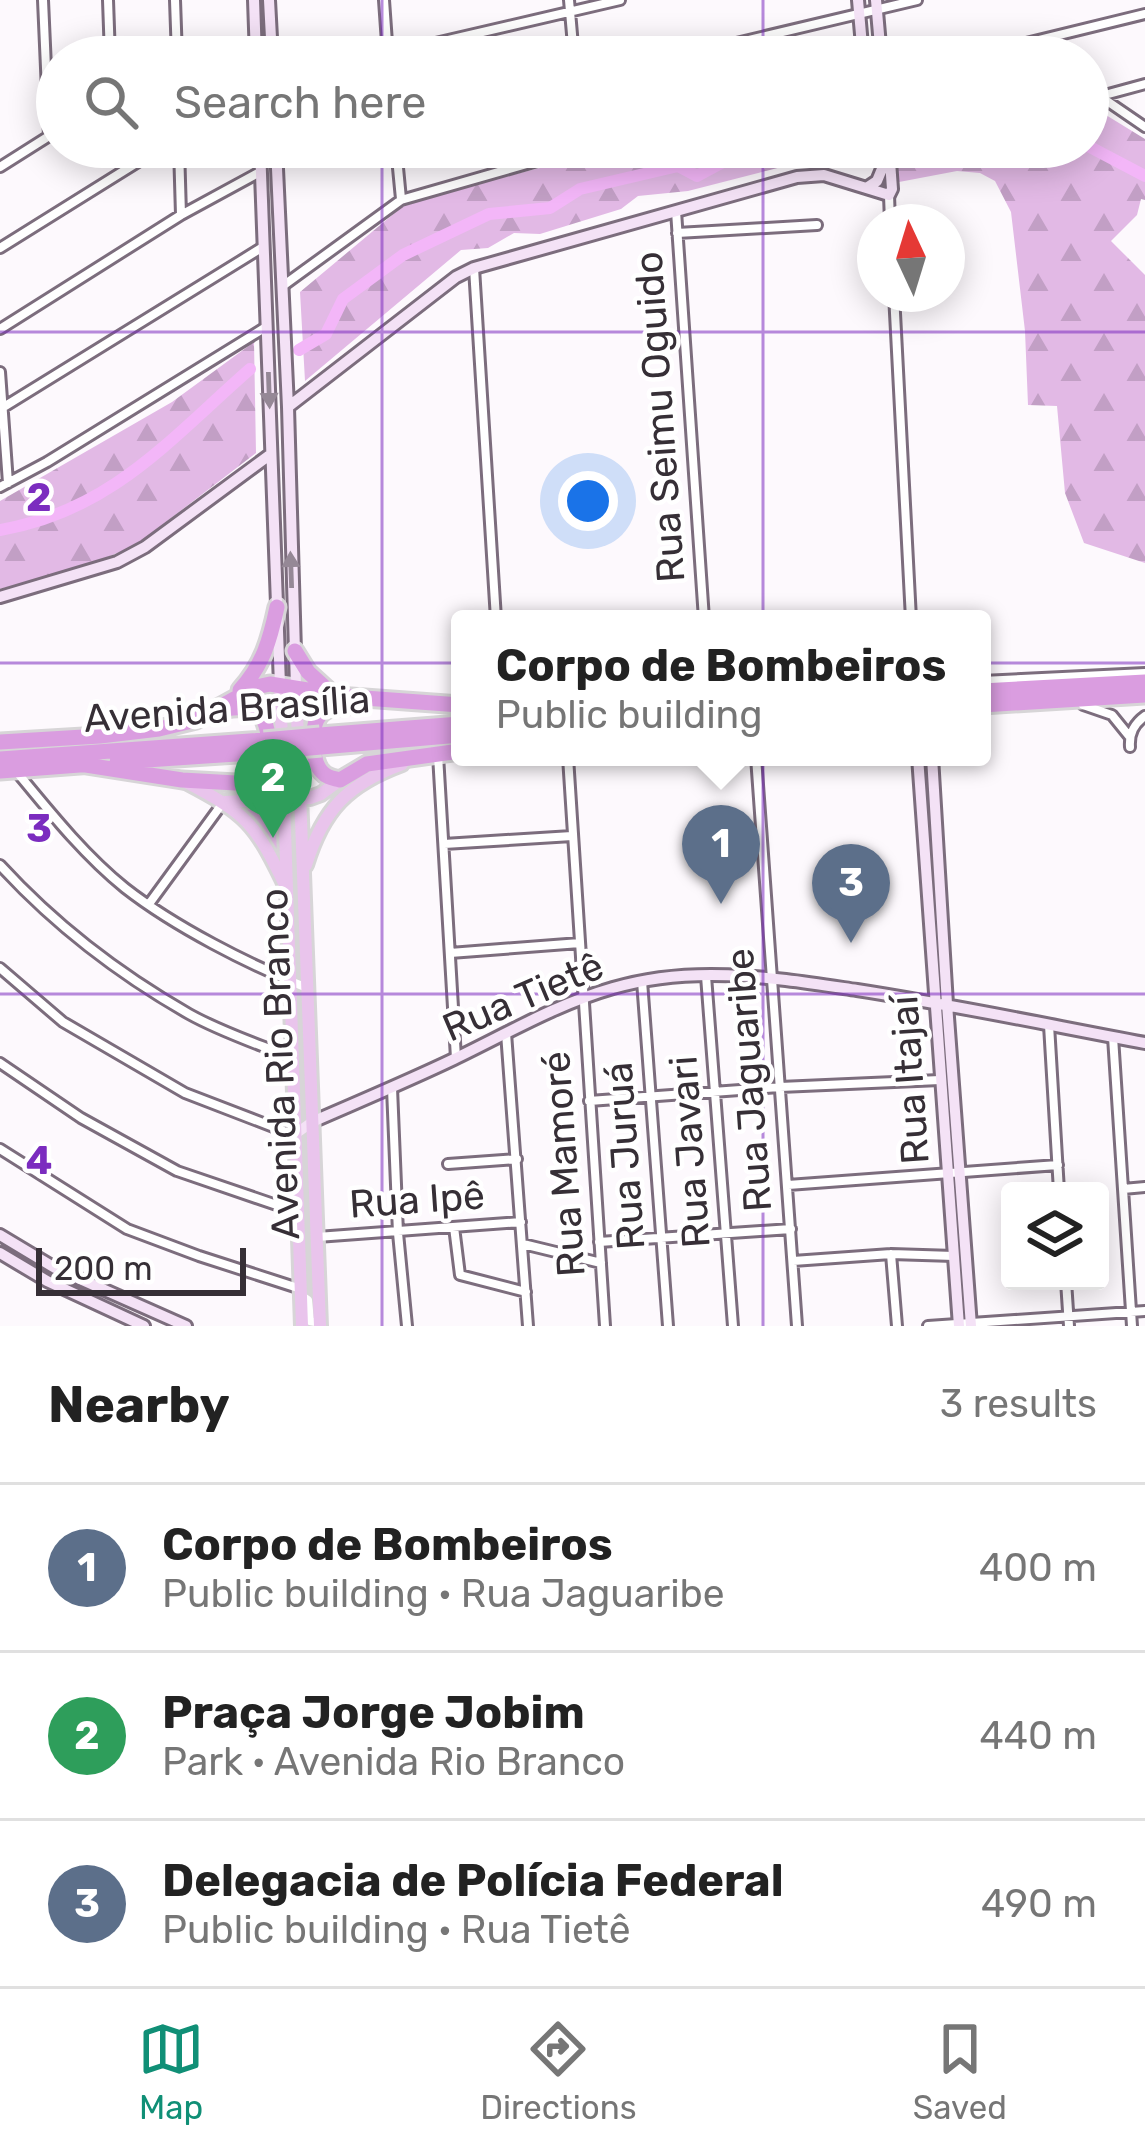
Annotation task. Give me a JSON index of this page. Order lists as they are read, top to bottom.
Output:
{
  "streets": {
    "highway": ["Avenida Brasília"],
    "main road": ["Avenida Rio Branco"],
    "street": [
      "Rua Seimu Oguido",
      "Rua Tietê",
      "Rua Jaguaribe",
      "Rua Itajaí",
      "Rua Javari",
      "Rua Juruá",
      "Rua Mamoré",
      "Rua Ipê"
    ]
  },
  "crossings": [
    ["Rua Tietê", "Avenida Rio Branco"],
    ["Rua Tietê", "Rua Jaguaribe"],
    ["Rua Tietê", "Rua Itajaí"],
    ["Rua Tietê", "Rua Javari"],
    ["Rua Tietê", "Rua Juruá"],
    ["Rua Tietê", "Rua Mamoré"],
    ["Avenida Rio Branco", "Rua Ipê"]
  ],
  "scale_bar": "200 m",
  "north": "top",
  "page": {
    "search": "Search here",
    "popup": ["Corpo de Bombeiros", "Public building"],
    "pins": ["2", "1", "3"],
    "scale": "200 m",
    "heading": ["Nearby", "3 results"],
    "list": [
      {
        "mark": "1",
        "name": "Corpo de Bombeiros",
        "note": "Public building · Rua Jaguaribe",
        "value": "400 m"
      },
      {
        "mark": "2",
        "name": "Praça Jorge Jobim",
        "note": "Park · Avenida Rio Branco",
        "value": "440 m"
      },
      {
        "mark": "3",
        "name": "Delegacia de Polícia Federal",
        "note": "Public building · Rua Tietê",
        "value": "490 m"
      }
    ],
    "nav": ["Map", "Directions", "Saved"]
  },
  "grid": {
    "rows": ["2", "3", "4"]
  }
}
